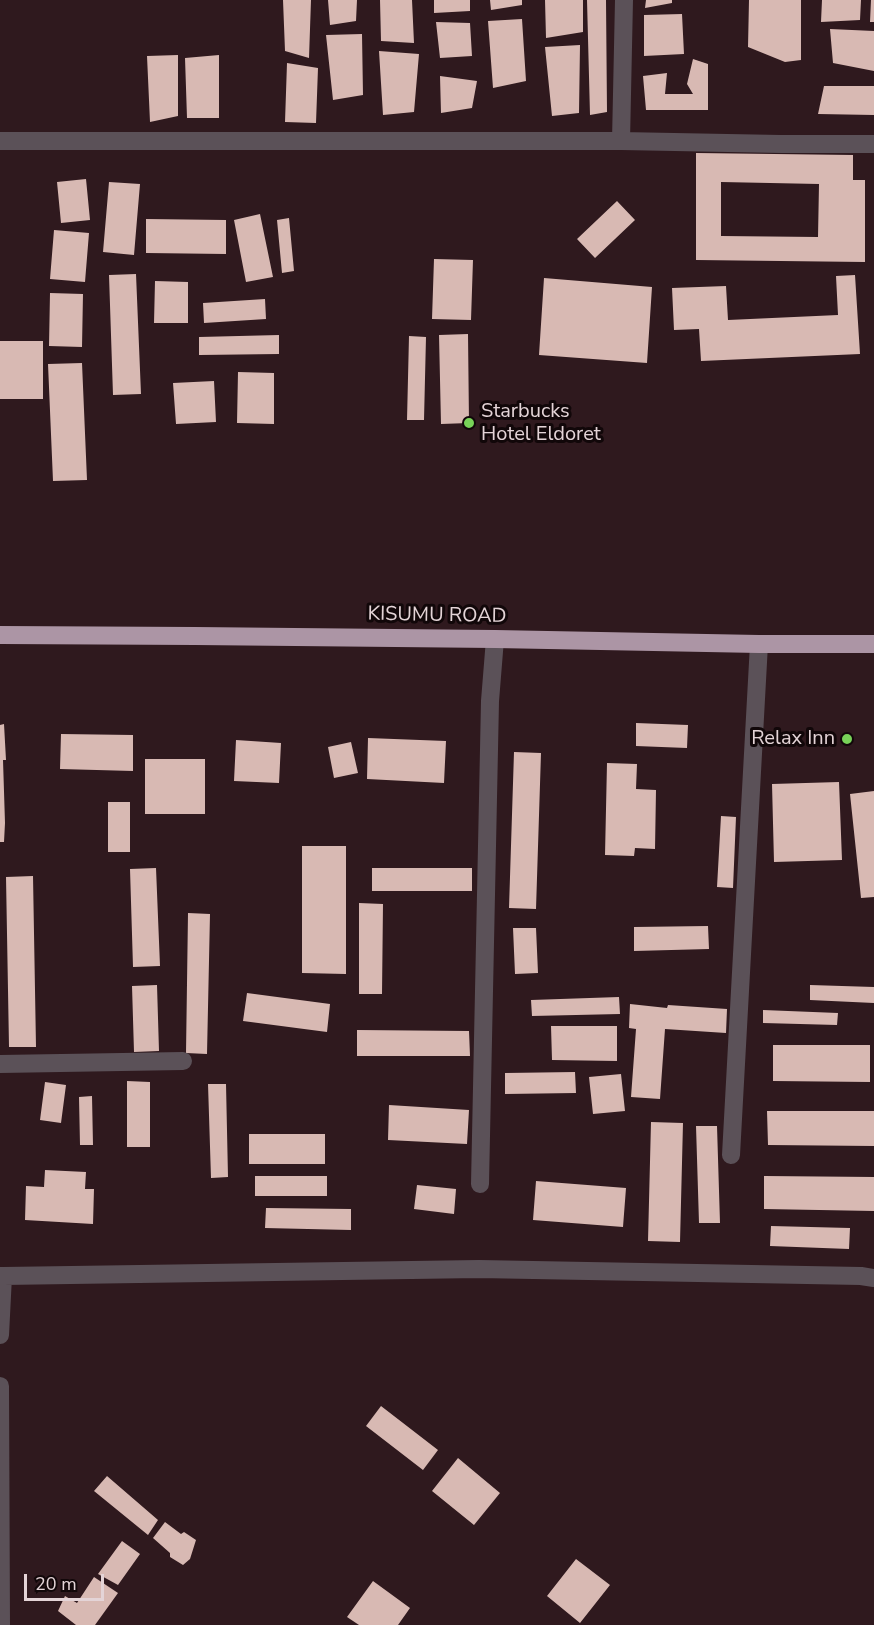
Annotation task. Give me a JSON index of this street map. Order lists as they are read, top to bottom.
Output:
{
  "streets": {
    "highway": ["KISUMU ROAD"]
  },
  "places": ["Starbucks Hotel Eldoret", "Relax Inn"],
  "scale_bar": "20 m"
}
